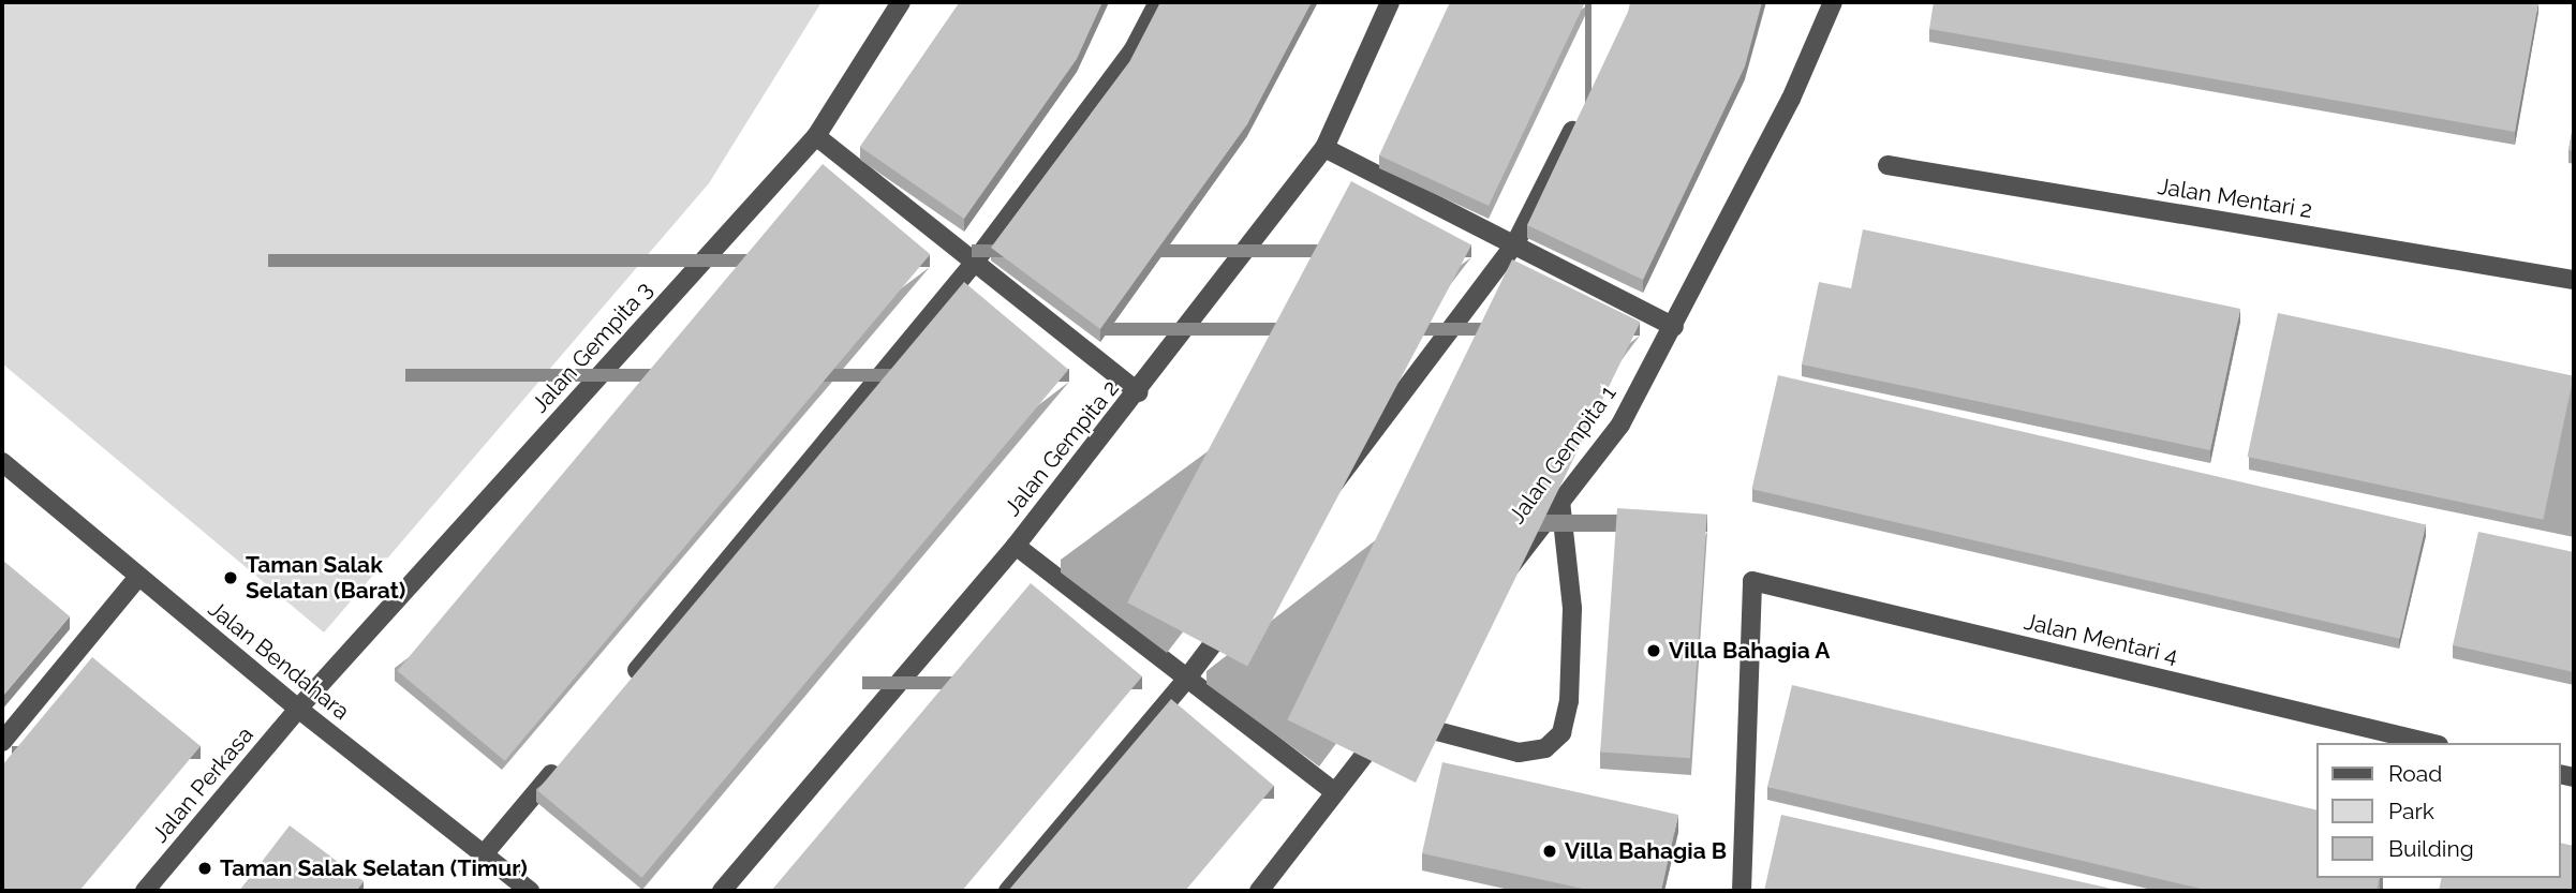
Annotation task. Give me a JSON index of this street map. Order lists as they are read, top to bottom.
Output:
{
  "streets": {
    "street": [
      "Jalan Mentari 2",
      "Jalan Gempita 3",
      "Jalan Gempita 2",
      "Jalan Gempita 1",
      "Jalan Mentari 4",
      "Jalan Bendahara",
      "Jalan Perkasa"
    ]
  },
  "crossings": [
    ["Jalan Gempita 3", "Jalan Bendahara"],
    ["Jalan Gempita 3", "Jalan Perkasa"],
    ["Jalan Bendahara", "Jalan Perkasa"]
  ],
  "places": [
    "Taman Salak Selatan (Barat)",
    "Villa Bahagia A",
    "Villa Bahagia B",
    "Taman Salak Selatan (Timur)"
  ],
  "legend": ["Road", "Park", "Building"]
}
